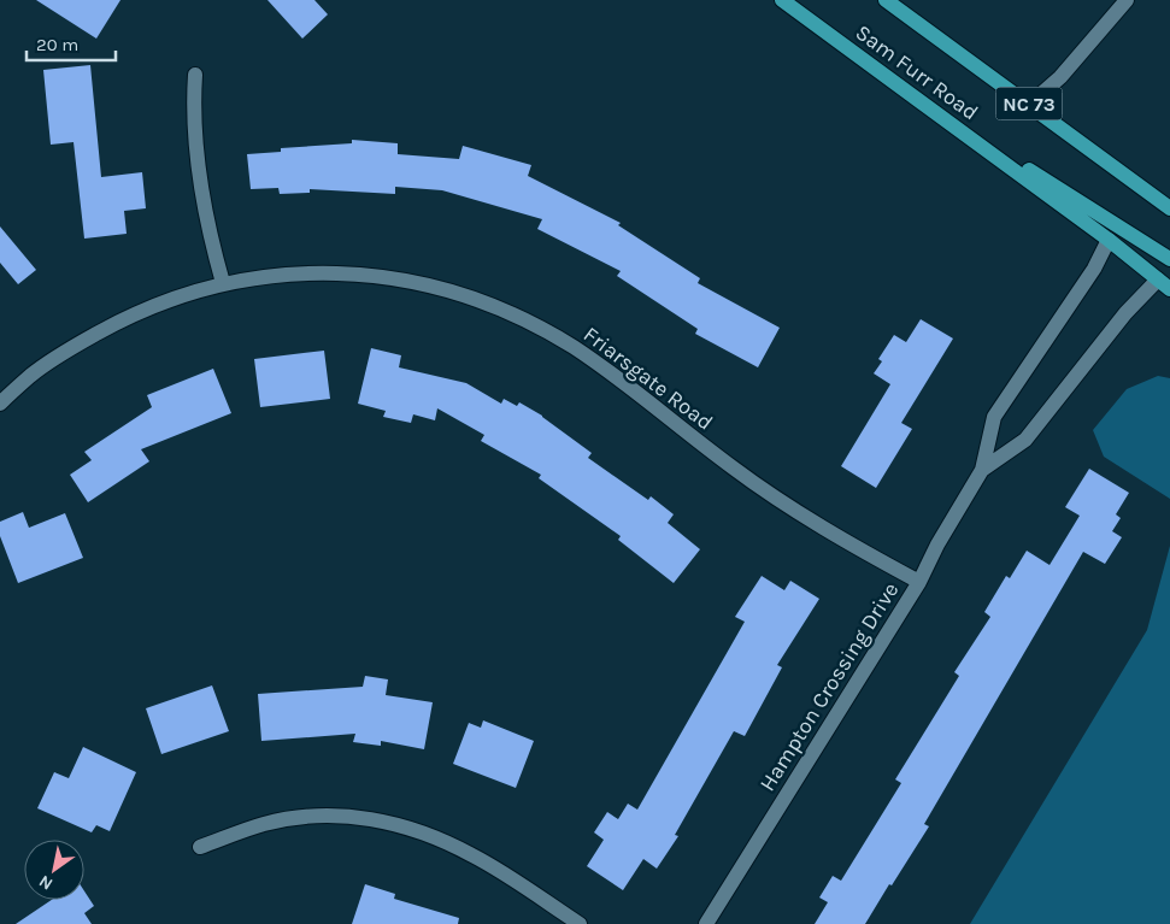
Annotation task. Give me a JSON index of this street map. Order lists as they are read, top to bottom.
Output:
{
  "streets": {
    "main road": ["Sam Furr Road", "NC 73"],
    "street": ["Friarsgate Road", "Hampton Crossing Drive"]
  },
  "crossings": [
    ["Sam Furr Road", "Hampton Crossing Drive"],
    ["Friarsgate Road", "Hampton Crossing Drive"]
  ],
  "scale_bar": "20 m",
  "north": "bottom left"
}
